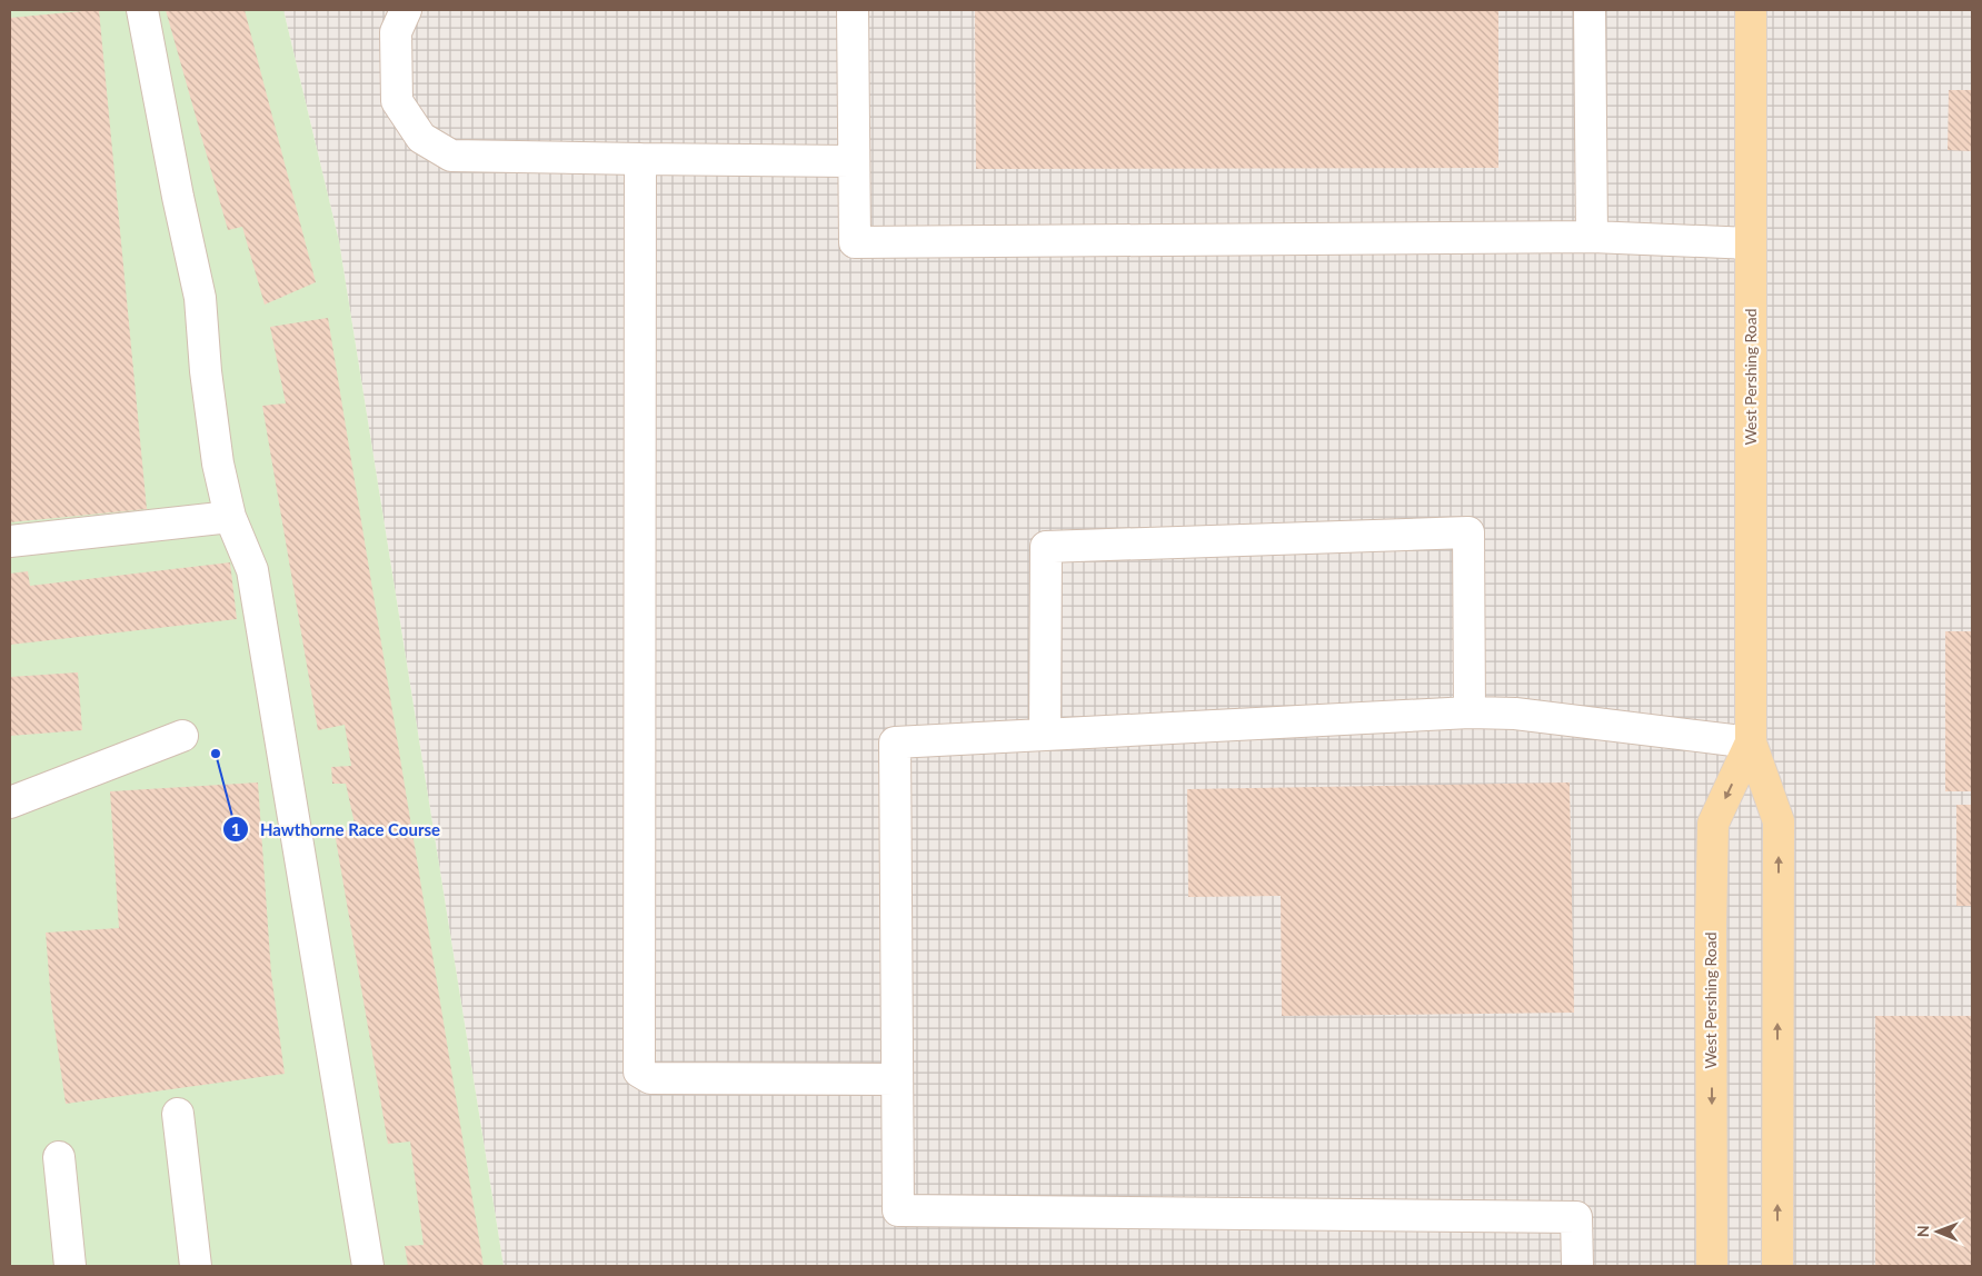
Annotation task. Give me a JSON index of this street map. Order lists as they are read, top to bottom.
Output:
{
  "streets": {
    "main road": ["West Pershing Road"]
  },
  "places": ["Hawthorne Race Course"],
  "north": "left"
}
